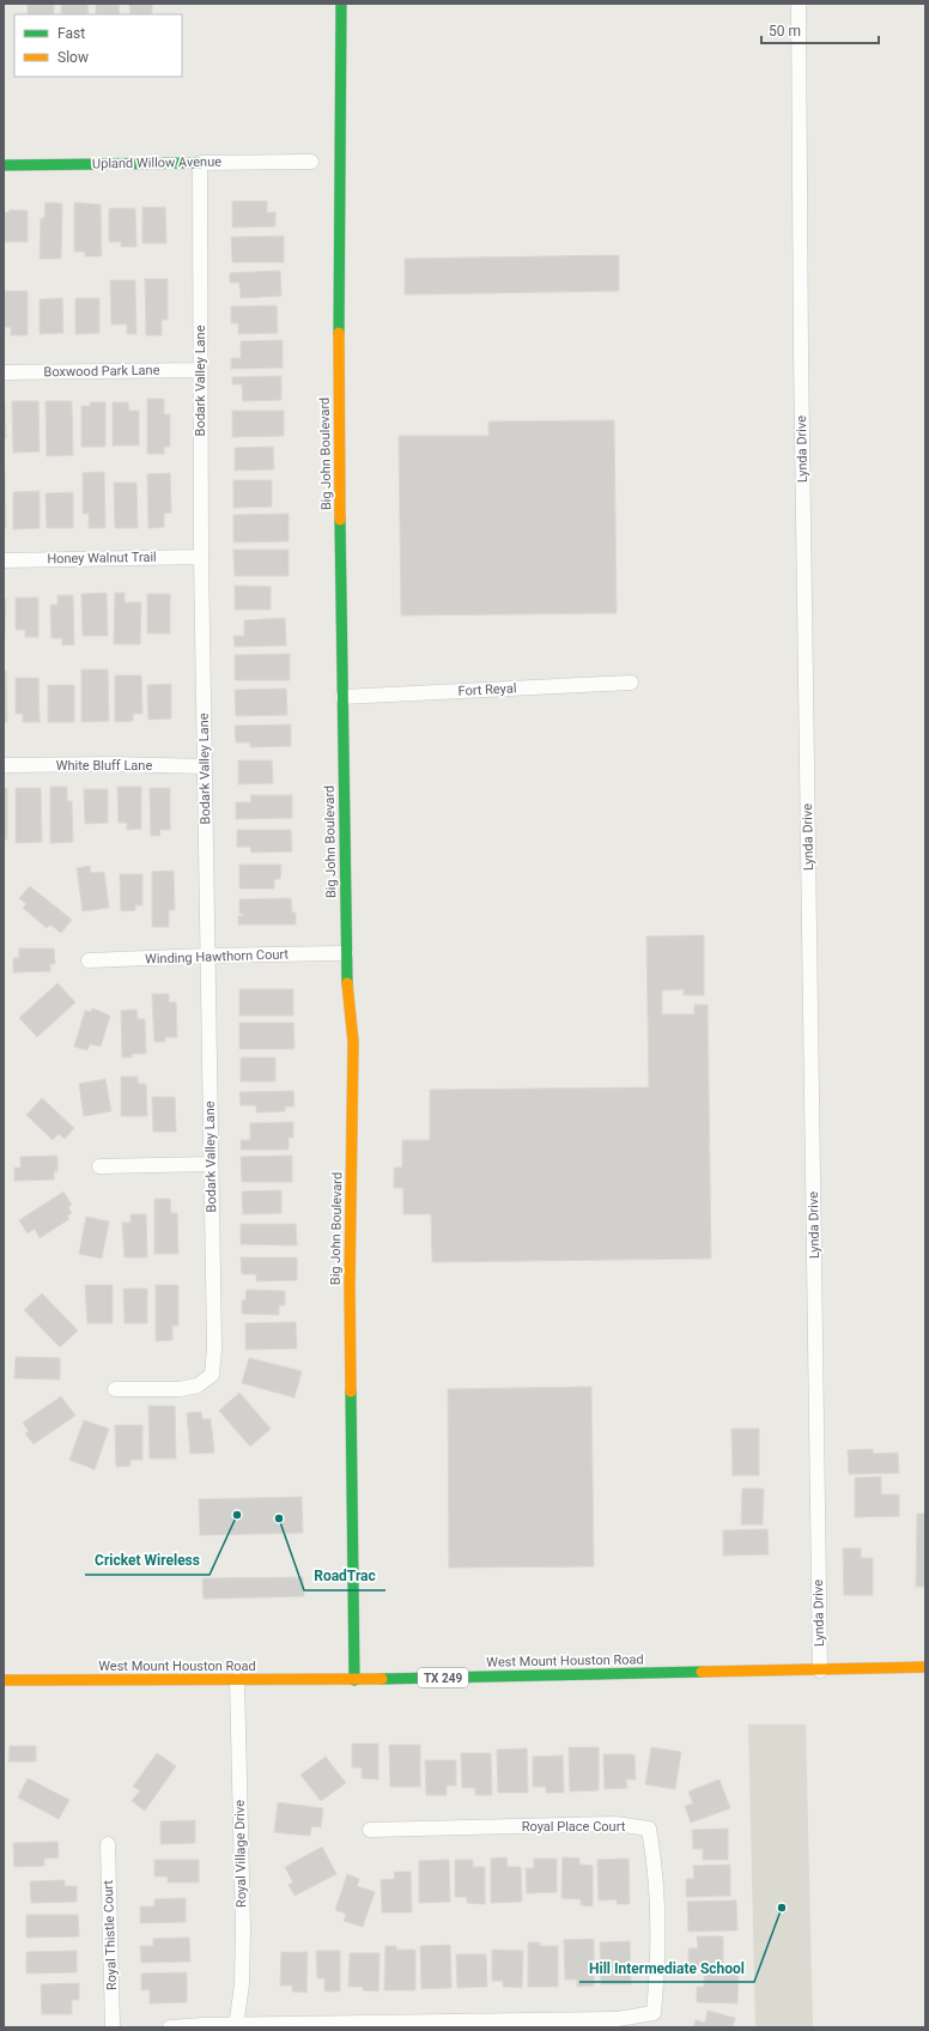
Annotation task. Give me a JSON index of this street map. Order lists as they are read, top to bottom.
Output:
{
  "streets": {
    "street": [
      "Upland Willow Avenue",
      "Boxwood Park Lane",
      "Bodark Valley Lane",
      "Lynda Drive",
      "Big John Boulevard",
      "Honey Walnut Trail",
      "Fort Reyal",
      "White Bluff Lane",
      "Winding Hawthorn Court",
      "West Mount Houston Road",
      "TX 249",
      "Royal Place Court",
      "Royal Village Drive",
      "Royal Thistle Court"
    ]
  },
  "crossings": [
    ["Upland Willow Avenue", "Bodark Valley Lane"],
    ["Boxwood Park Lane", "Bodark Valley Lane"],
    ["Bodark Valley Lane", "Honey Walnut Trail"],
    ["Bodark Valley Lane", "White Bluff Lane"],
    ["Bodark Valley Lane", "Winding Hawthorn Court"],
    ["Lynda Drive", "West Mount Houston Road"],
    ["Big John Boulevard", "Fort Reyal"],
    ["Big John Boulevard", "Winding Hawthorn Court"],
    ["Big John Boulevard", "West Mount Houston Road"],
    ["West Mount Houston Road", "Royal Village Drive"],
    ["Royal Place Court", "Royal Village Drive"]
  ],
  "places": ["Cricket Wireless", "RoadTrac", "Hill Intermediate School"],
  "legend": ["Fast", "Slow"],
  "scale_bar": "50 m"
}
